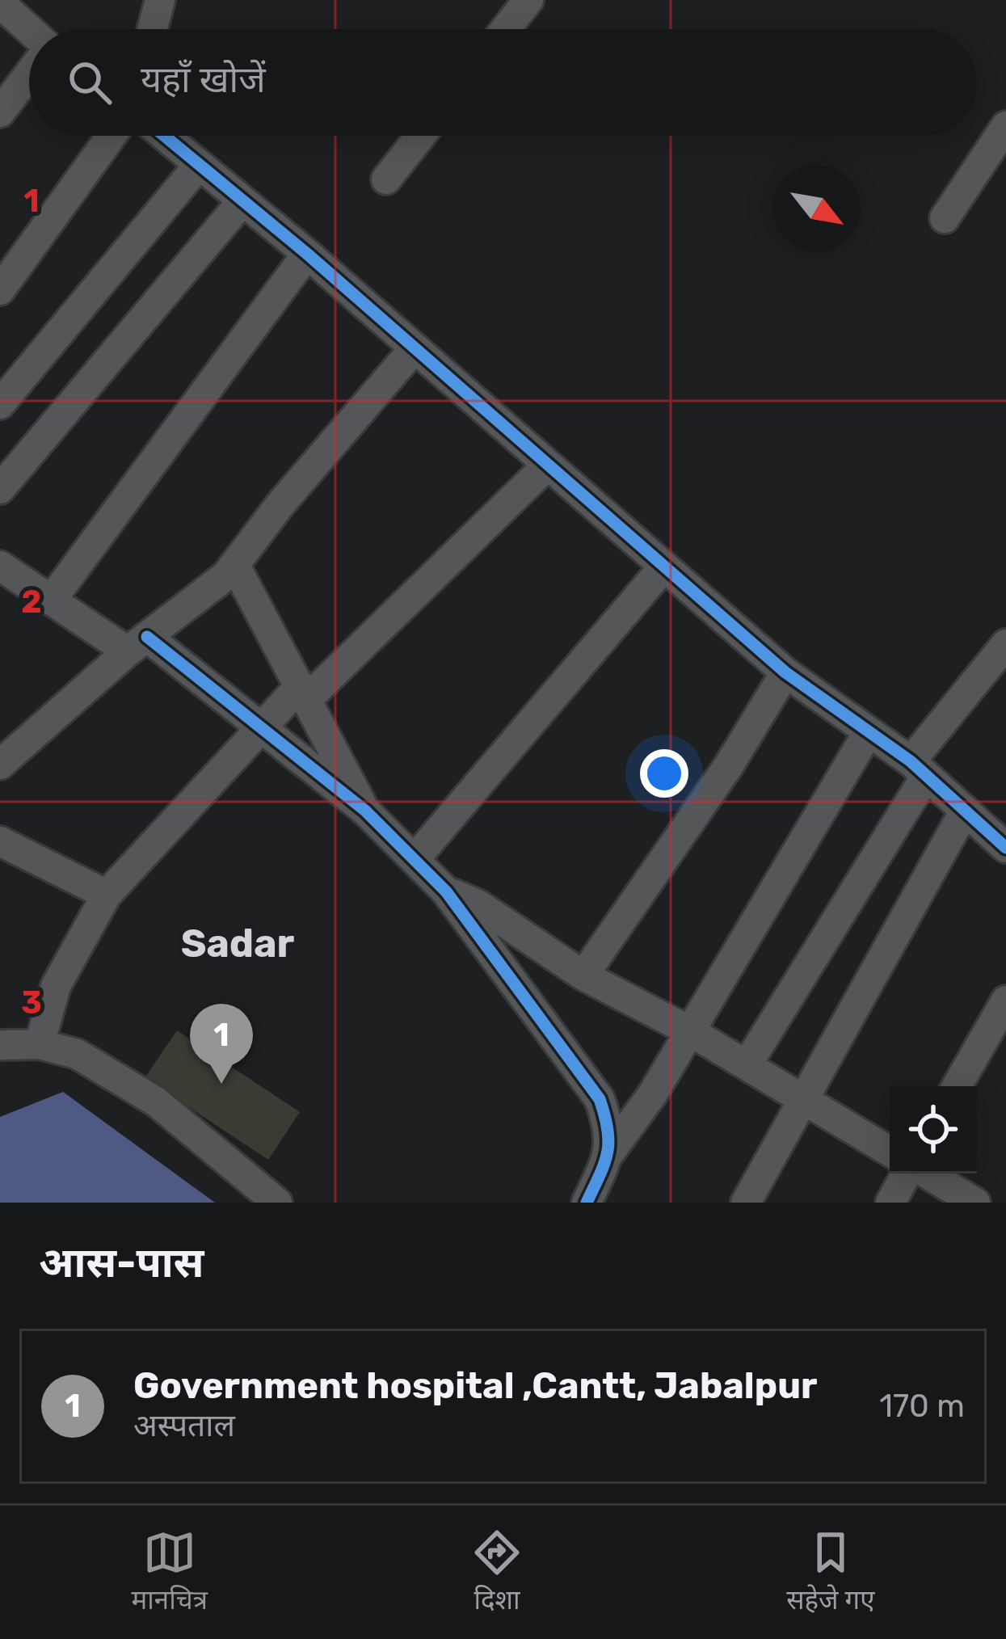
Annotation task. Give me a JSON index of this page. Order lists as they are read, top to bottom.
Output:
{
  "districts": ["Sadar"],
  "north": "bottom right",
  "page": {
    "search": "यहाँ खोजें",
    "pins": "1",
    "heading": "आस-पास",
    "list": [
      {
        "mark": "1",
        "name": "Government hospital ,Cantt, Jabalpur",
        "note": "अस्पताल",
        "value": "170 m"
      }
    ],
    "nav": ["मानचित्र", "दिशा", "सहेजे गए"]
  },
  "grid": {
    "rows": ["1", "2", "3"]
  }
}
